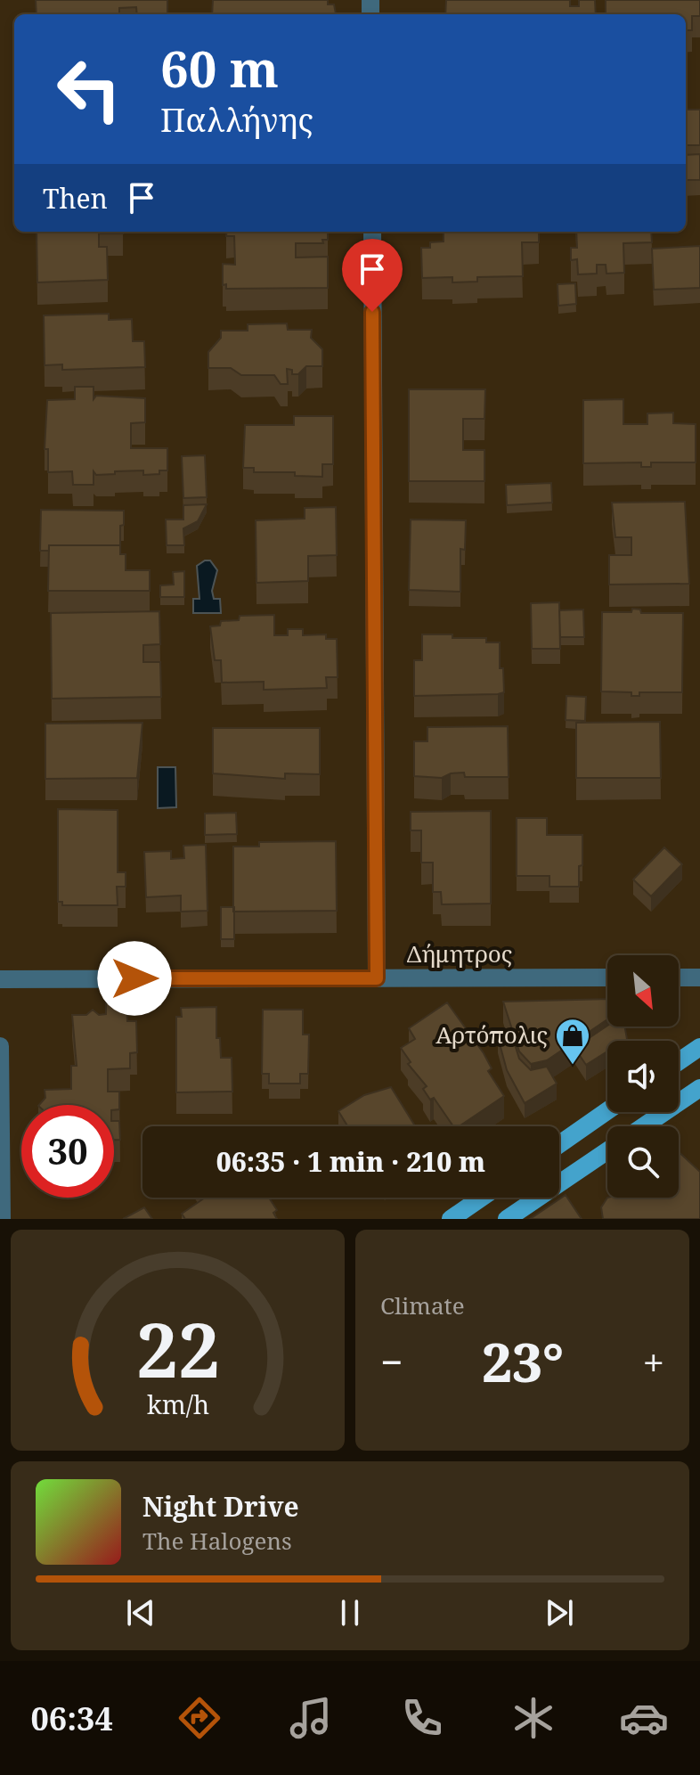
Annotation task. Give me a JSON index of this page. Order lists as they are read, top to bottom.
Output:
{
  "streets": {
    "street": ["Δήμητρος"]
  },
  "places": {
    "shop": ["Αρτόπολις"]
  },
  "north": "bottom right",
  "page": {
    "turn": ["60 m", "Παλλήνης"],
    "then": "Then",
    "limit": "30",
    "trip": "06:35 · 1 min · 210 m",
    "tile": "Climate",
    "heat": ["−", "23°", "+"],
    "song": ["Night Drive", "The Halogens"],
    "tabs": "06:34",
    "gauge": ["22", "km/h"]
  }
}
